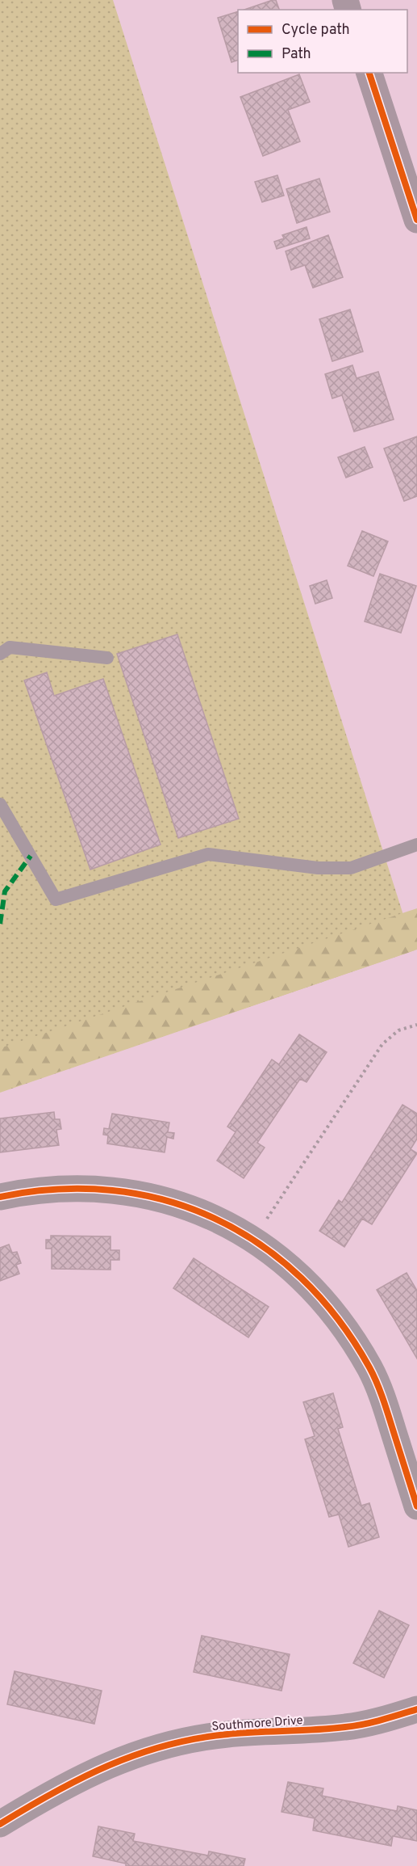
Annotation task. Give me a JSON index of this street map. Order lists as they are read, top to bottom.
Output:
{
  "streets": {
    "street": ["Southmore Drive"]
  },
  "legend": ["Cycle path", "Path"]
}
